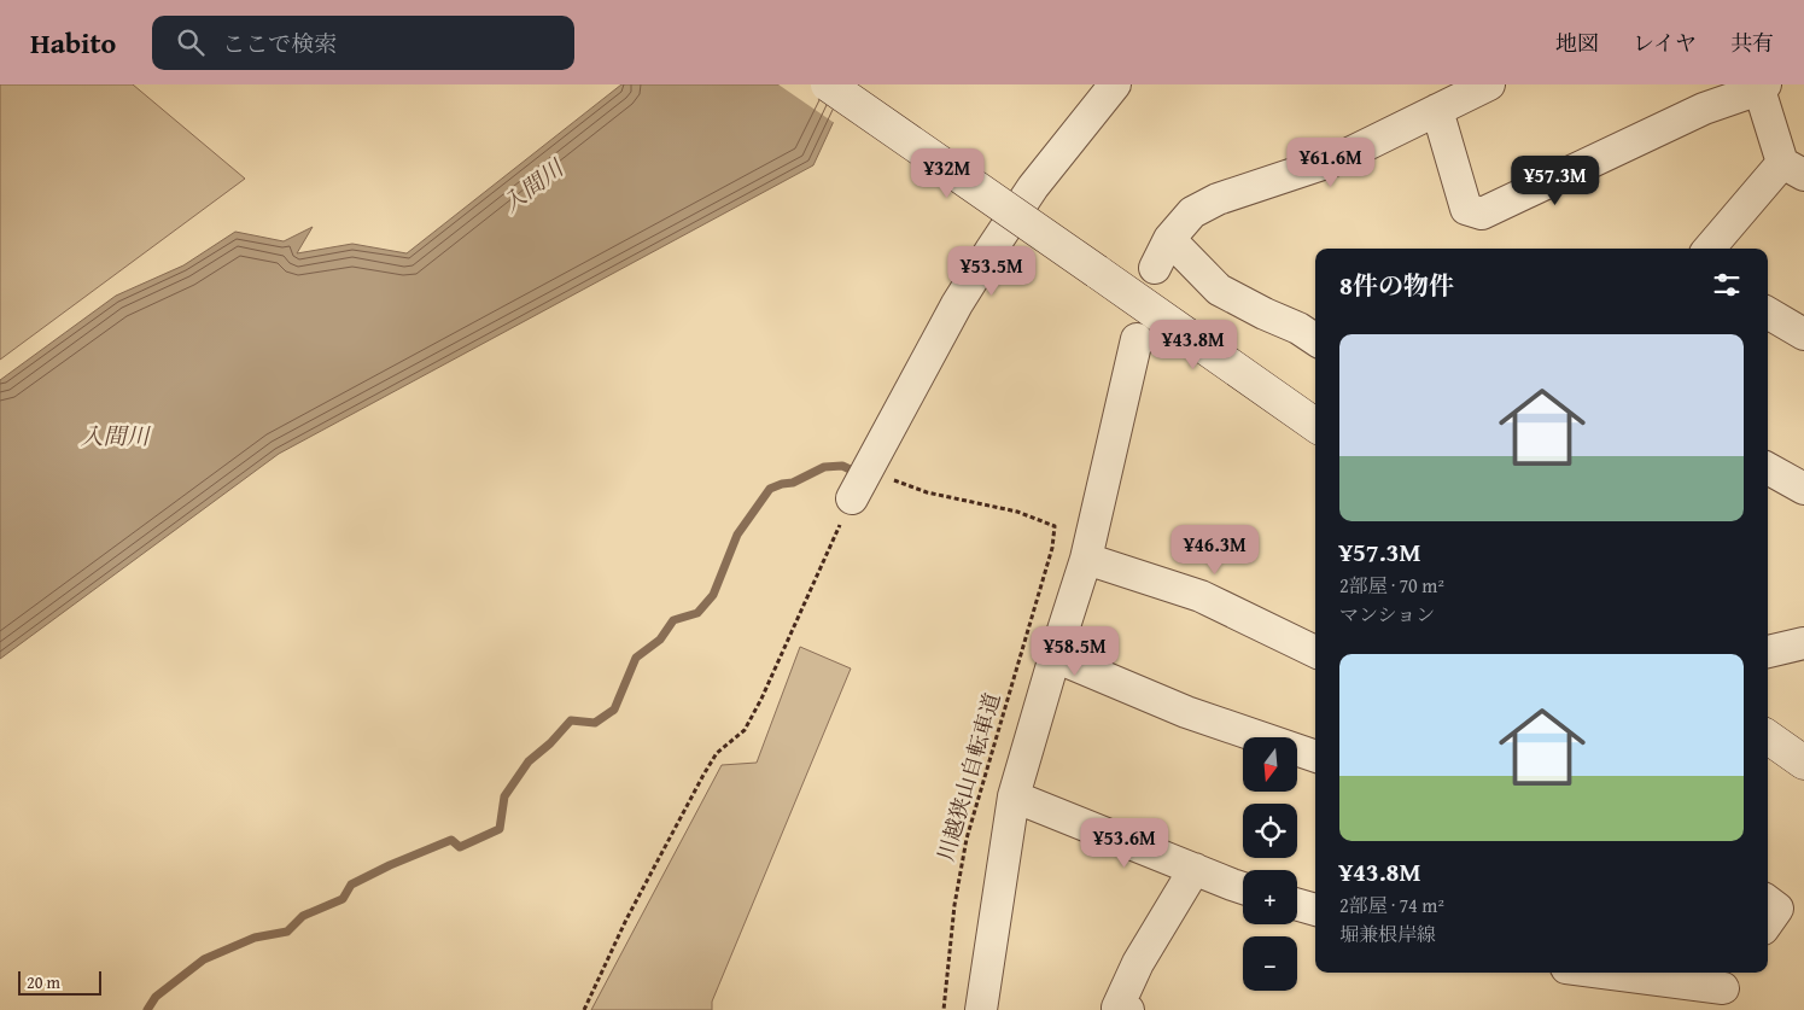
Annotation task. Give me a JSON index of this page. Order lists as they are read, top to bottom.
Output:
{
  "streets": {
    "path": ["川越狭山自転車道"]
  },
  "water": ["入間川"],
  "scale_bar": "20 m",
  "north": "bottom",
  "page": {
    "header": "Habito",
    "search": "ここで検索",
    "nav": ["地図", "レイヤ", "共有"],
    "price": [
      "¥61.6M",
      "¥32M",
      "¥57.3M",
      "¥53.5M",
      "¥43.8M",
      "¥46.3M",
      "¥58.5M",
      "¥53.6M"
    ],
    "heading": "8件の物件",
    "list": [
      {
        "name": "¥57.3M",
        "note": "2部屋 · 70 m² · マンション"
      },
      {
        "name": "¥43.8M",
        "note": "2部屋 · 74 m² · 堀兼根岸線"
      }
    ],
    "map_buttons": ["+", "−"],
    "scale": "20 m"
  }
}
